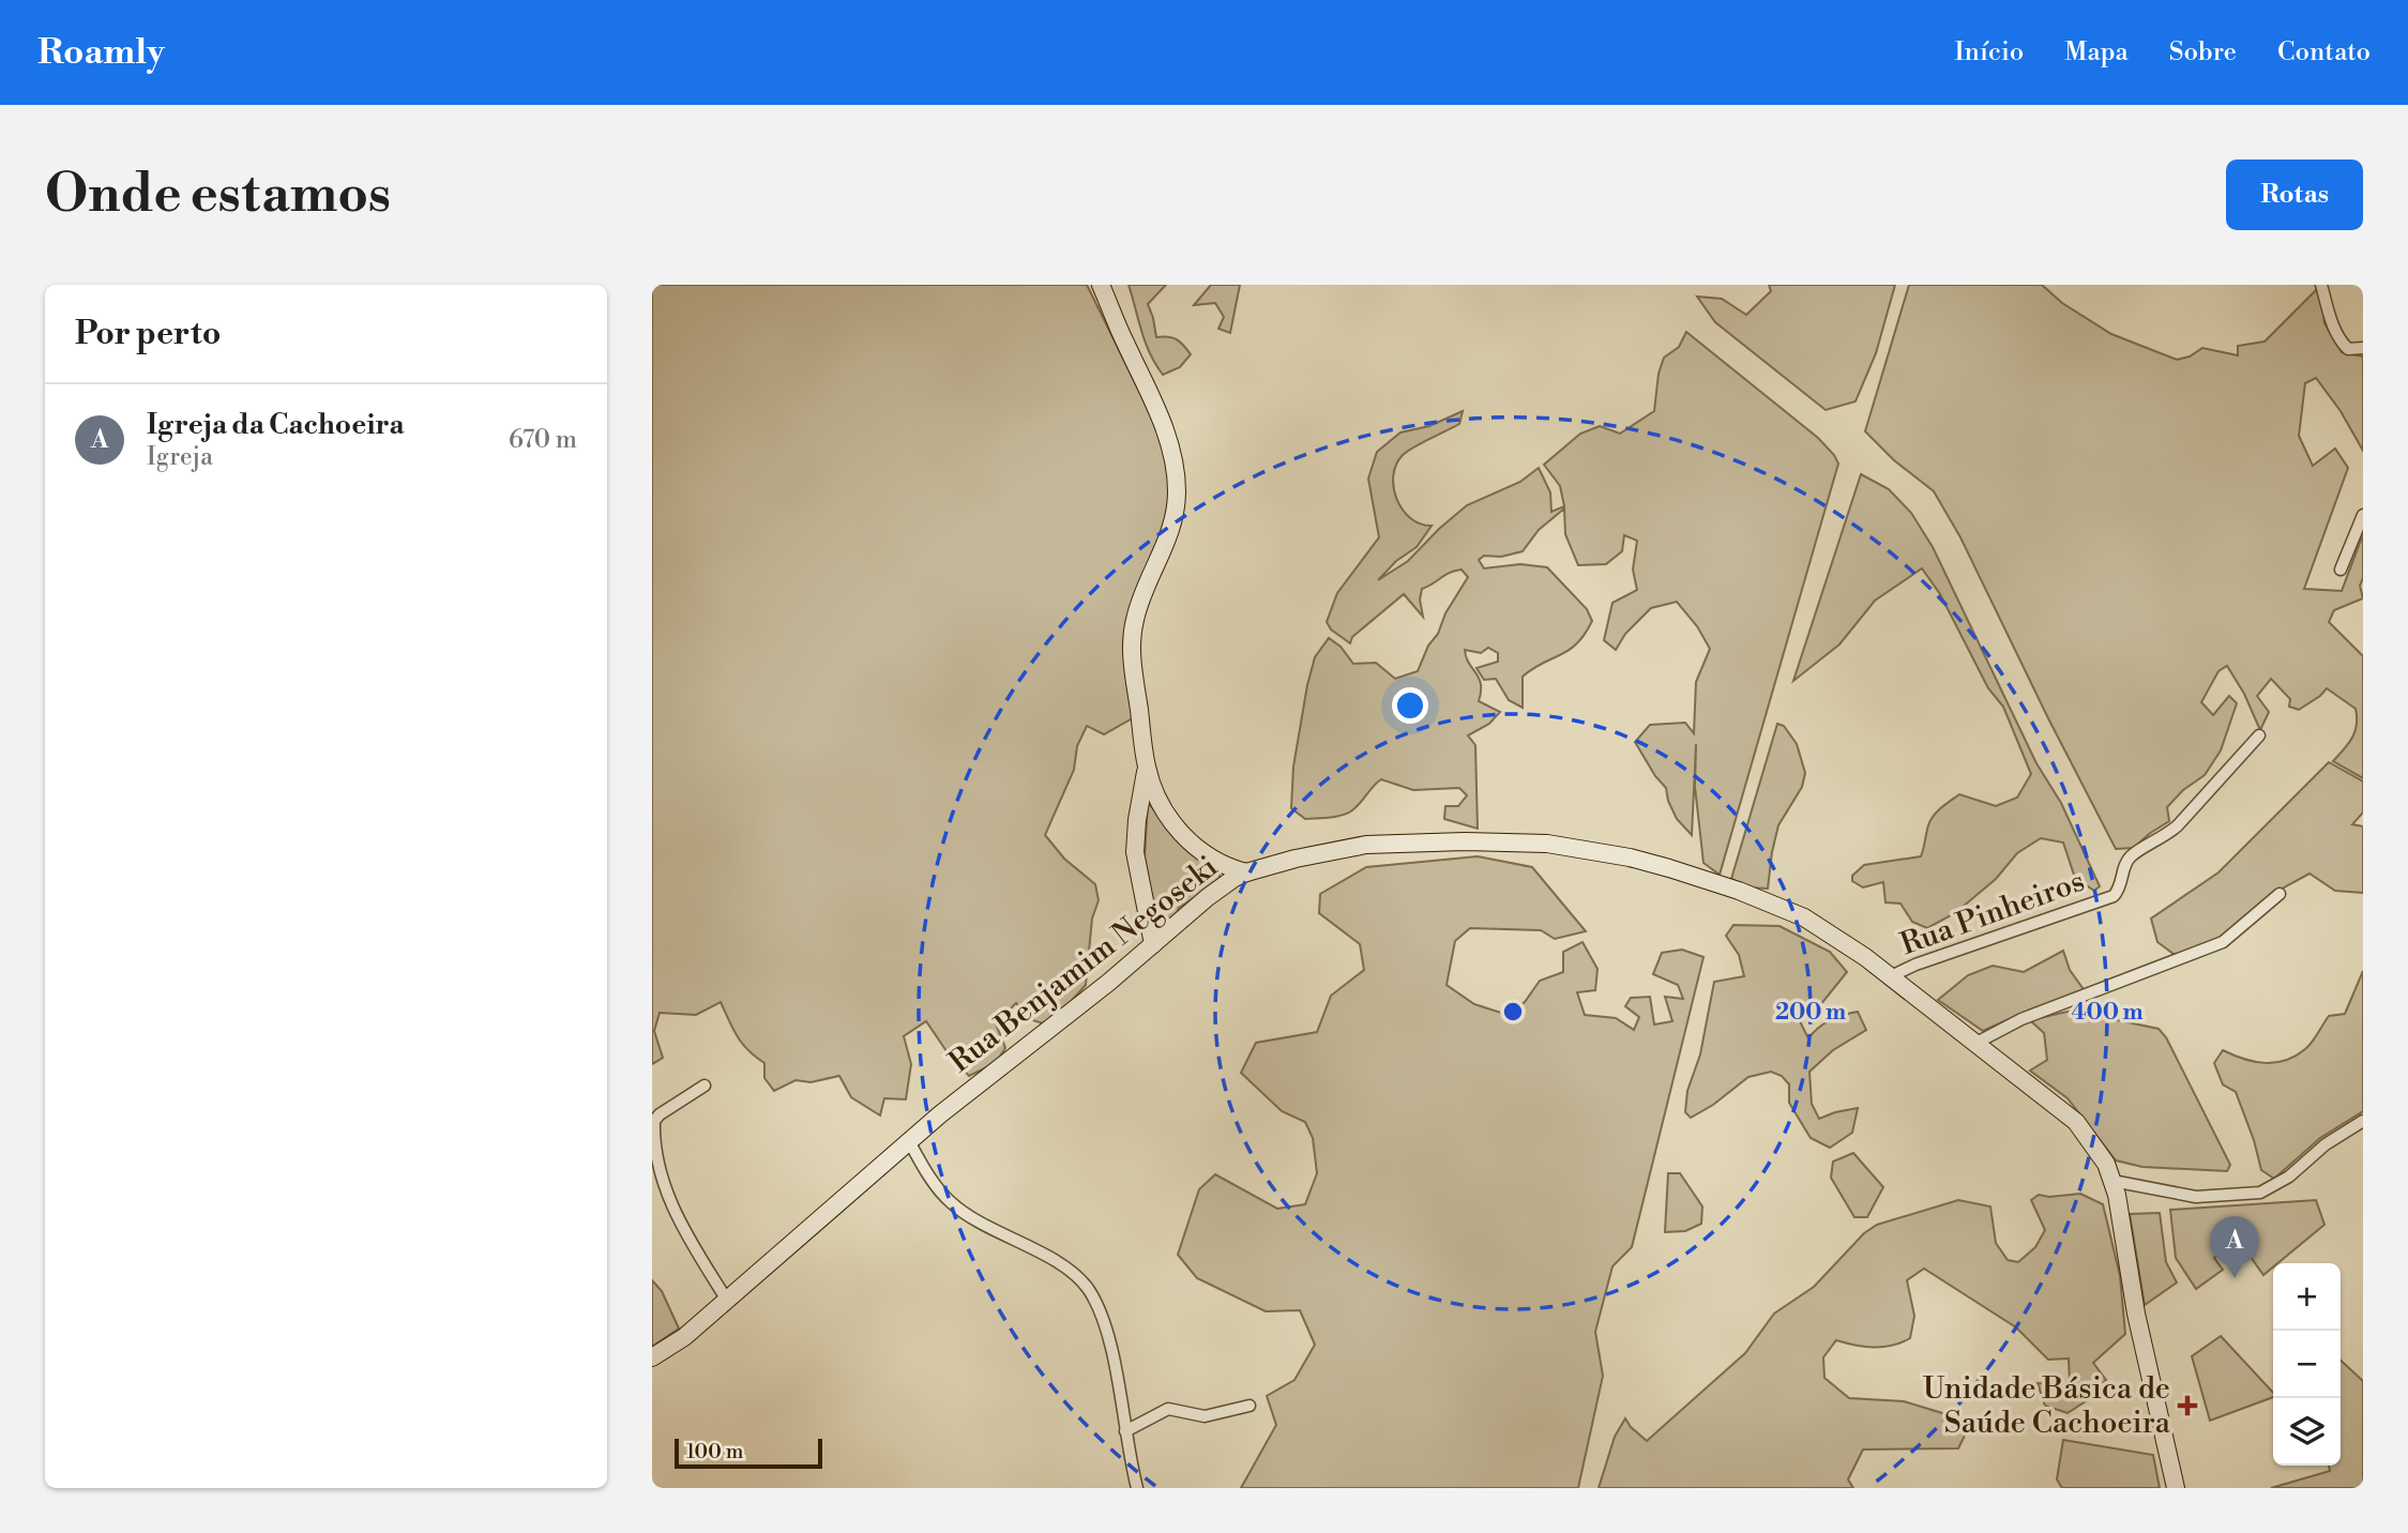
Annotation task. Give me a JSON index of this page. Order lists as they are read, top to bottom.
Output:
{
  "streets": {
    "main road": ["Rua Benjamim Negoseki"],
    "street": ["Rua Pinheiros"]
  },
  "crossings": [
    ["Rua Pinheiros", "Rua Benjamim Negoseki"]
  ],
  "places": {
    "health": ["Unidade Básica de Saúde Cachoeira"]
  },
  "scale_bar": "100 m",
  "page": {
    "header": "Roamly",
    "nav": [
      "Início",
      "Mapa",
      "Sobre",
      "Contato"
    ],
    "buttons": "Rotas",
    "title": "Onde estamos",
    "heading": "Por perto",
    "list": [
      {
        "mark": "A",
        "name": "Igreja da Cachoeira",
        "note": "Igreja",
        "value": "670 m"
      }
    ],
    "pins": "A",
    "map_buttons": ["+", "−"],
    "scale": "100 m"
  },
  "rings": ["200 m", "400 m"]
}
